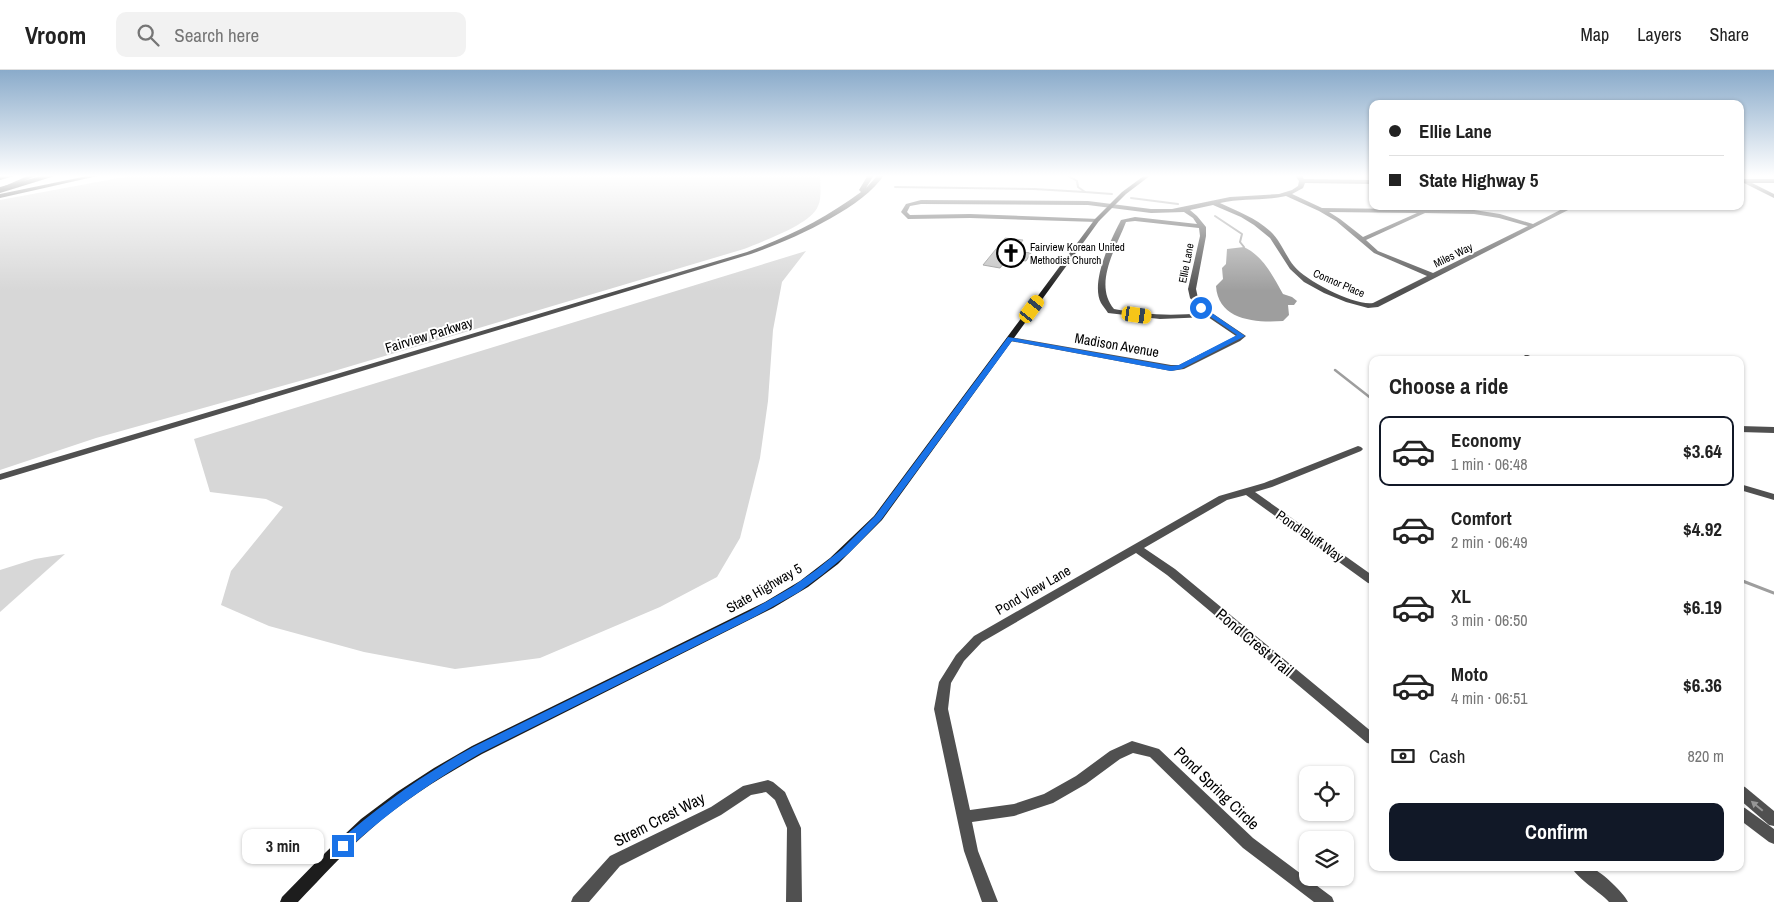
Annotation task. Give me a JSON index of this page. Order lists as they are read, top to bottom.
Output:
{
  "streets": {
    "main road": ["State Highway 5"],
    "street": [
      "Miles Way",
      "Ellie Lane",
      "Connor Place",
      "Fairview Parkway",
      "Madison Avenue",
      "Pond Bluff Way",
      "Pond View Lane",
      "Pond Crest Trail",
      "Pond Spring Circle",
      "Strem Crest Way"
    ]
  },
  "crossings": [
    ["Miles Way", "Connor Place"],
    ["Ellie Lane", "Madison Avenue"],
    ["Madison Avenue", "State Highway 5"],
    ["Pond Bluff Way", "Pond View Lane"],
    ["Pond View Lane", "Pond Crest Trail"],
    ["Pond View Lane", "Pond Spring Circle"]
  ],
  "places": {
    "church": ["Fairview Korean United Methodist Church"]
  },
  "page": {
    "header": "Vroom",
    "search": "Search here",
    "nav": ["Map", "Layers", "Share"],
    "banner": ["Ellie Lane", "State Highway 5"],
    "heading": "Choose a ride",
    "list": [
      {
        "name": "Economy",
        "note": "1 min · 06:48",
        "value": "$3.64"
      },
      {
        "name": "Comfort",
        "note": "2 min · 06:49",
        "value": "$4.92"
      },
      {
        "name": "XL",
        "note": "3 min · 06:50",
        "value": "$6.19"
      },
      {
        "name": "Moto",
        "note": "4 min · 06:51",
        "value": "$6.36"
      }
    ],
    "pay": ["Cash", "820 m"],
    "buttons": "Confirm",
    "bubble": "3 min"
  }
}
